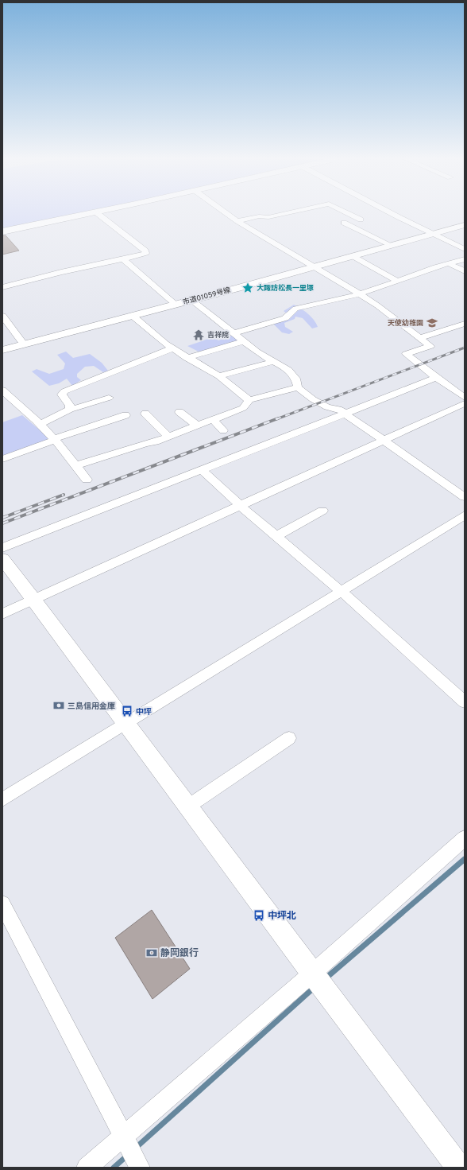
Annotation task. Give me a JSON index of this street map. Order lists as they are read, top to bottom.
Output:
{
  "streets": {
    "street": ["市道01059号線"]
  },
  "places": {
    "place": ["大諏訪松長一里塚"],
    "school or university": ["天使幼稚園"],
    "temple": ["吉祥院"],
    "bank": ["三島信用金庫", "静岡銀行"],
    "bus stop": ["中坪", "中坪北"]
  }
}
